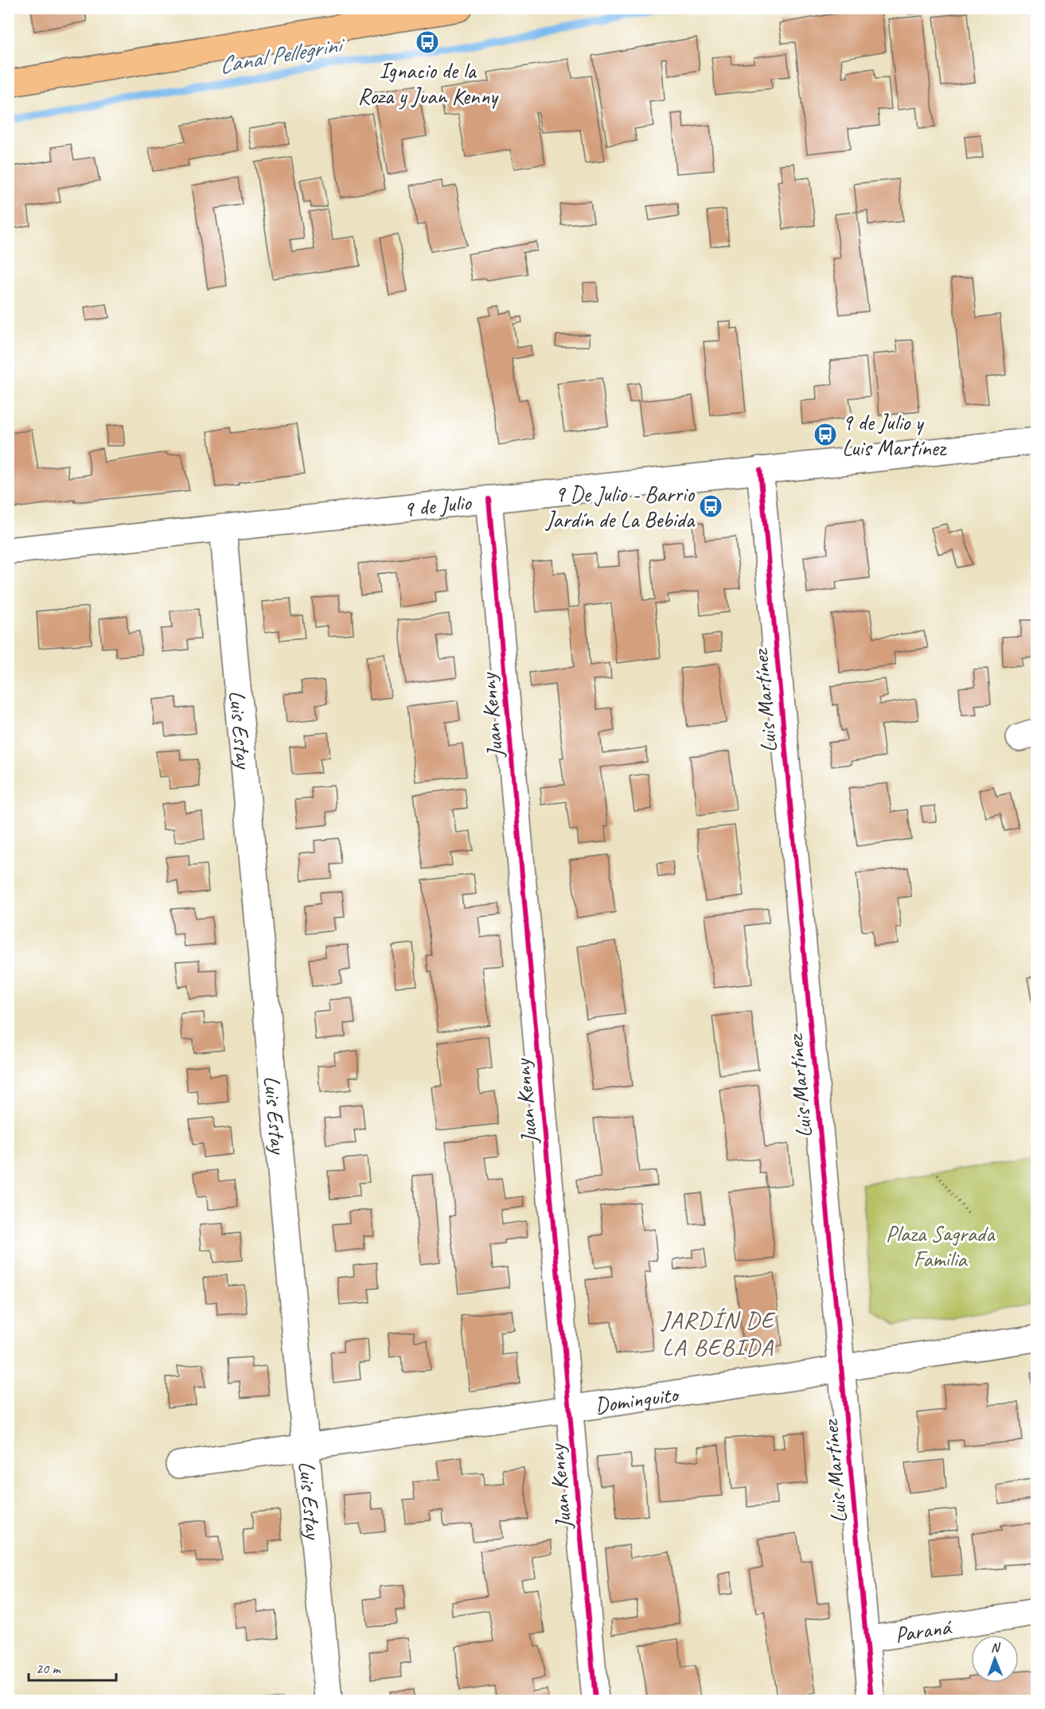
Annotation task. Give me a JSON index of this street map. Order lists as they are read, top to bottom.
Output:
{
  "streets": {
    "street": [
      "9 de Julio",
      "Luis Martínez",
      "Juan Kenny",
      "Luis Estay",
      "Dominguito",
      "Paraná"
    ]
  },
  "crossings": [
    ["9 de Julio", "Luis Martínez"],
    ["9 de Julio", "Juan Kenny"],
    ["9 de Julio", "Luis Estay"],
    ["Luis Martínez", "Dominguito"],
    ["Luis Martínez", "Paraná"],
    ["Juan Kenny", "Dominguito"],
    ["Luis Estay", "Dominguito"]
  ],
  "districts": ["JARDÍN DE LA BEBIDA"],
  "water": ["Canal Pellegrini"],
  "parks": ["Plaza Sagrada Familia"],
  "places": {
    "bus stop": ["Ignacio de la Roza y Juan Kenny", "9 de Julio y Luis Martínez", "9 De Julio - Barrio Jardín de La Bebida"]
  },
  "scale_bar": "20 m",
  "north": "top"
}
